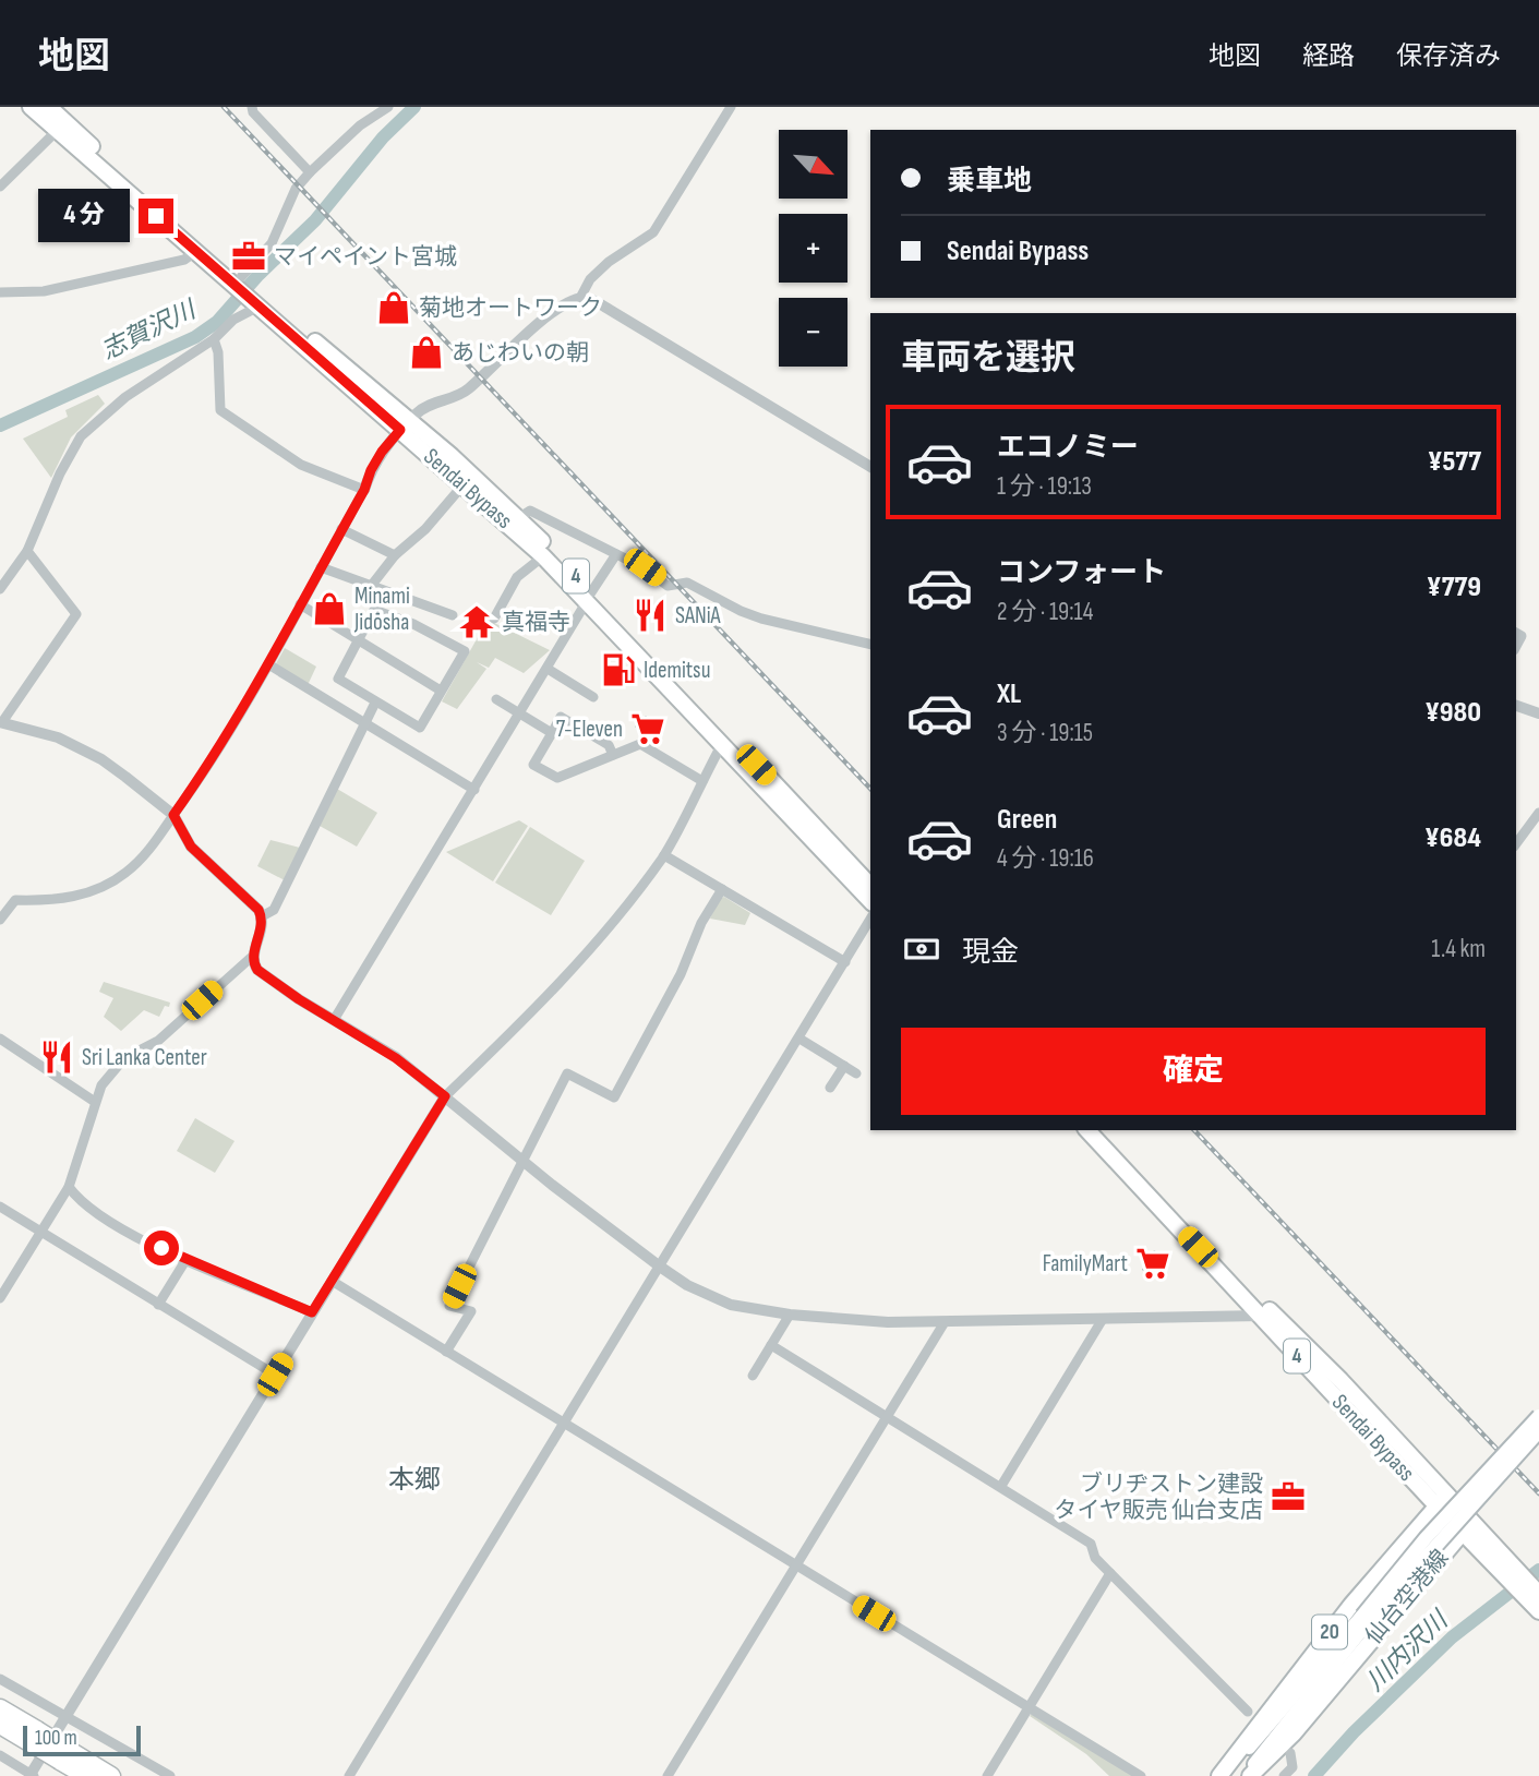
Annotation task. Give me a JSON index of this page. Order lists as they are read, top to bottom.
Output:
{
  "streets": {
    "main road": [
      "Sendai Bypass",
      "4",
      "仙台空港線",
      "20"
    ]
  },
  "crossings": [
    ["Sendai Bypass", "仙台空港線"]
  ],
  "districts": ["本郷"],
  "water": ["志賀沢川", "川内沢川"],
  "places": {
    "office": ["マイペイント宮城", "ブリヂストン建設 タイヤ販売 仙台支店"],
    "shop": ["菊地オートワーク", "あじわいの朝", "Minami Jidōsha"],
    "restaurant": ["SANiA", "Sri Lanka Center"],
    "temple": ["真福寺"],
    "fuel station": ["Idemitsu"],
    "supermarket": ["7-Eleven", "FamilyMart"]
  },
  "scale_bar": "100 m",
  "north": "bottom right",
  "page": {
    "header": "地図",
    "nav": ["地図", "経路", "保存済み"],
    "map_buttons": ["+", "−"],
    "banner": ["乗車地", "Sendai Bypass"],
    "bubble": "4 分",
    "heading": "車両を選択",
    "list": [
      {
        "name": "エコノミー",
        "note": "1 分 · 19:13",
        "value": "¥577"
      },
      {
        "name": "コンフォート",
        "note": "2 分 · 19:14",
        "value": "¥779"
      },
      {
        "name": "XL",
        "note": "3 分 · 19:15",
        "value": "¥980"
      },
      {
        "name": "Green",
        "note": "4 分 · 19:16",
        "value": "¥684"
      }
    ],
    "pay": ["現金", "1.4 km"],
    "buttons": "確定",
    "scale": "100 m"
  }
}
